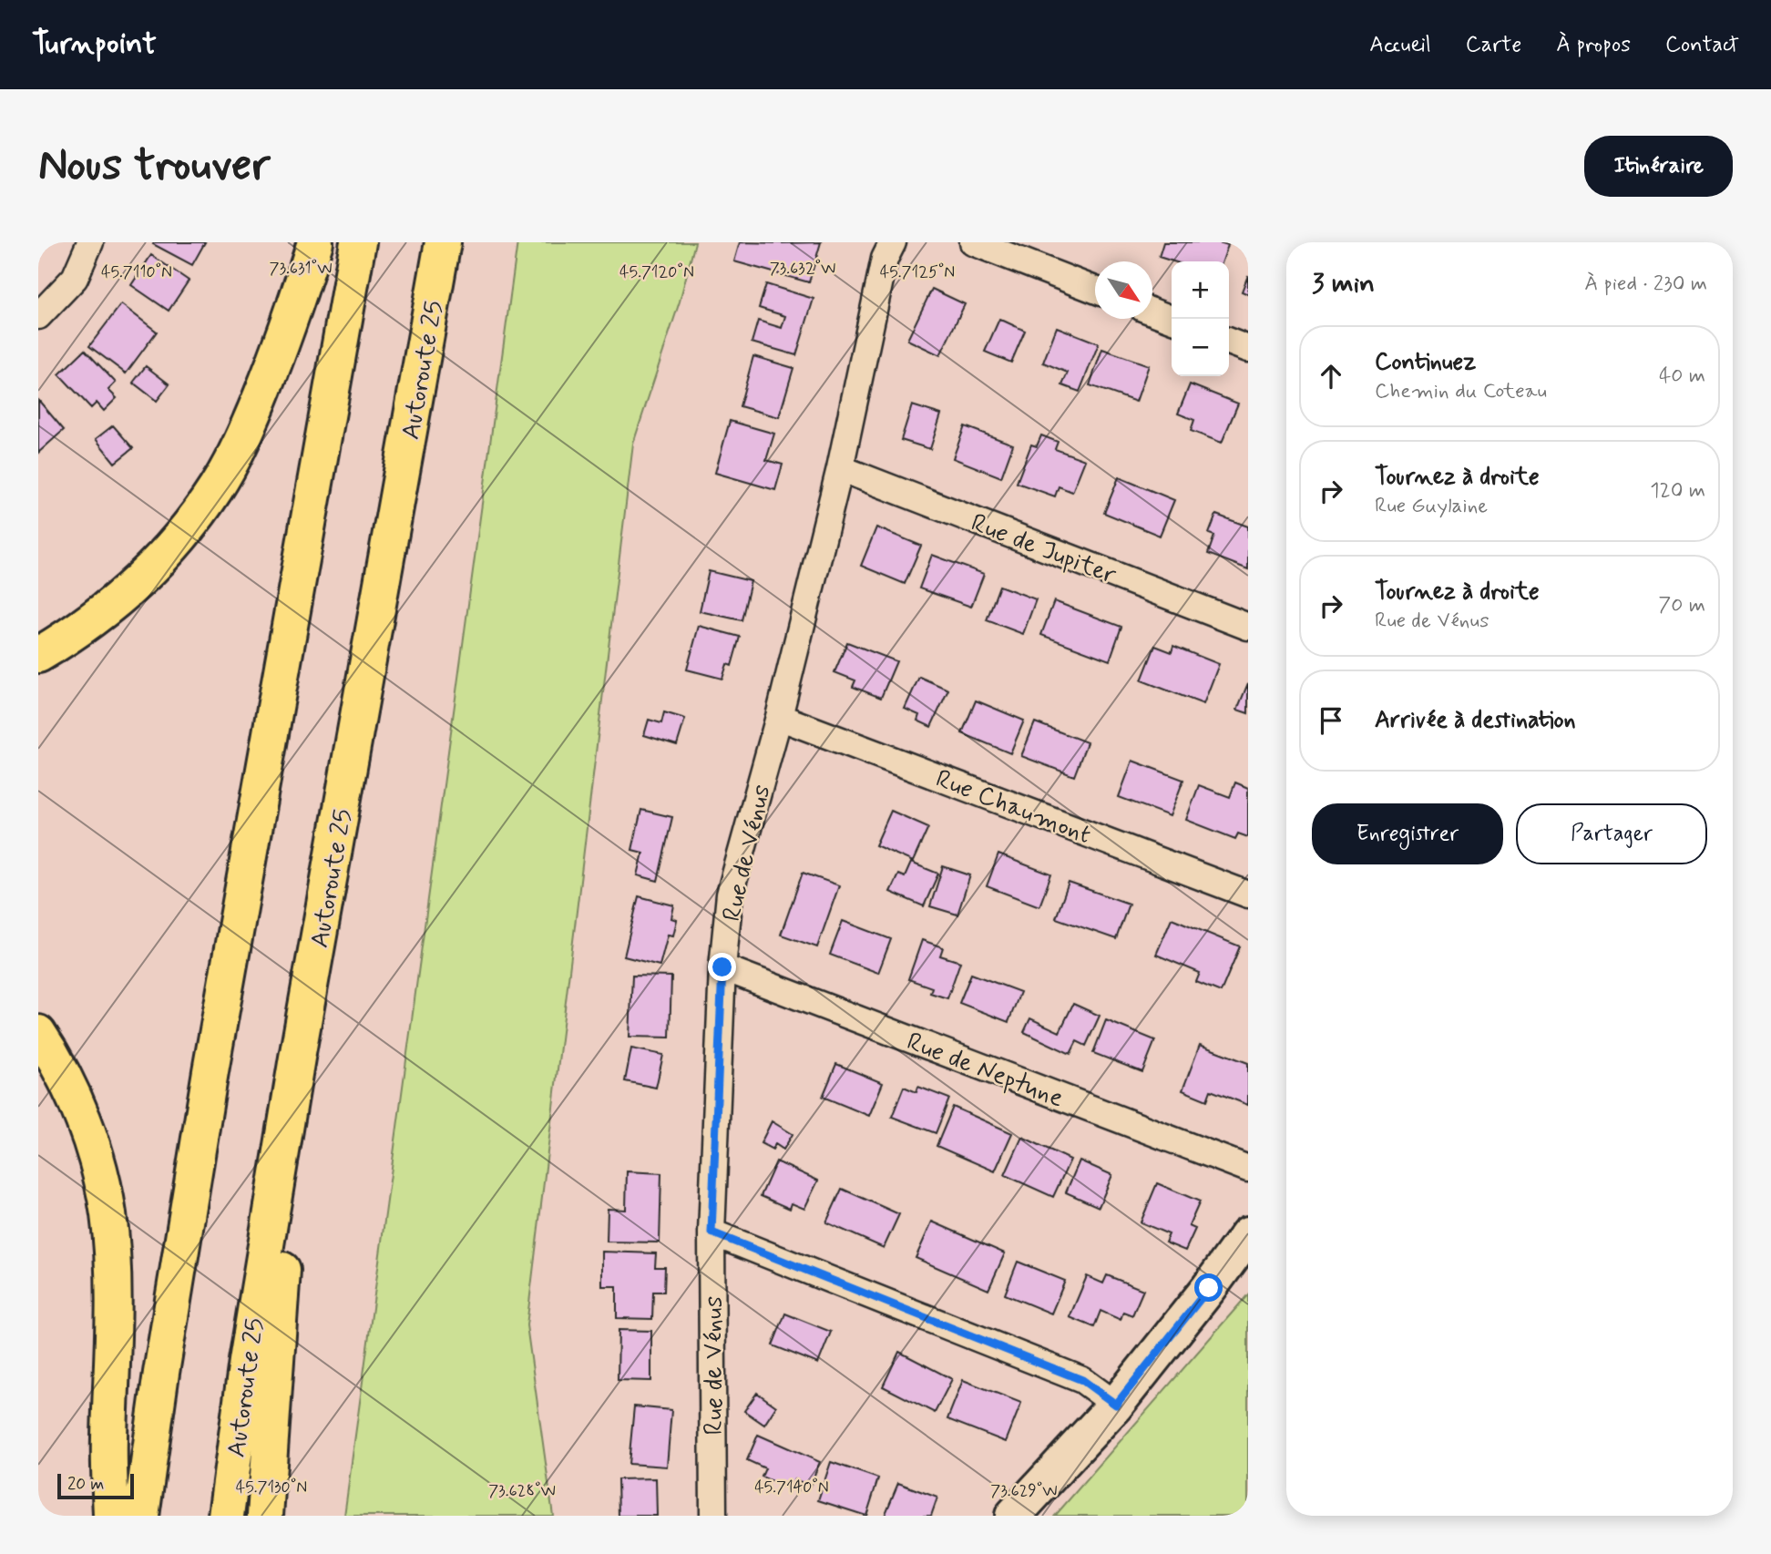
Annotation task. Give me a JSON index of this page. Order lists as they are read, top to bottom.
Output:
{
  "streets": {
    "highway": ["Autoroute 25"],
    "street": [
      "Rue de Jupiter",
      "Rue Chaumont",
      "Rue de Vénus",
      "Rue de Neptune"
    ]
  },
  "crossings": [
    ["Rue de Jupiter", "Rue de Vénus"],
    ["Rue Chaumont", "Rue de Vénus"],
    ["Rue de Vénus", "Rue de Neptune"]
  ],
  "scale_bar": "20 m",
  "north": "bottom right",
  "page": {
    "header": "Turnpoint",
    "nav": [
      "Accueil",
      "Carte",
      "À propos",
      "Contact"
    ],
    "buttons": [
      "Itinéraire",
      ["Enregistrer", "Partager"]
    ],
    "title": "Nous trouver",
    "heading": ["3 min", "À pied · 230 m"],
    "map_buttons": ["+", "−"],
    "list": [
      ["Continuez", "Chemin du Coteau", "40 m"],
      ["Tournez à droite", "Rue Guylaine", "120 m"],
      ["Tournez à droite", "Rue de Vénus", "70 m"],
      "Arrivée à destination"
    ],
    "scale": "20 m"
  },
  "coordinates": [
    "73.632°W",
    "73.631°W",
    "45.7120°N",
    "45.7125°N",
    "45.7110°N",
    "45.7130°N",
    "45.7140°N",
    "73.628°W",
    "73.629°W"
  ]
}
